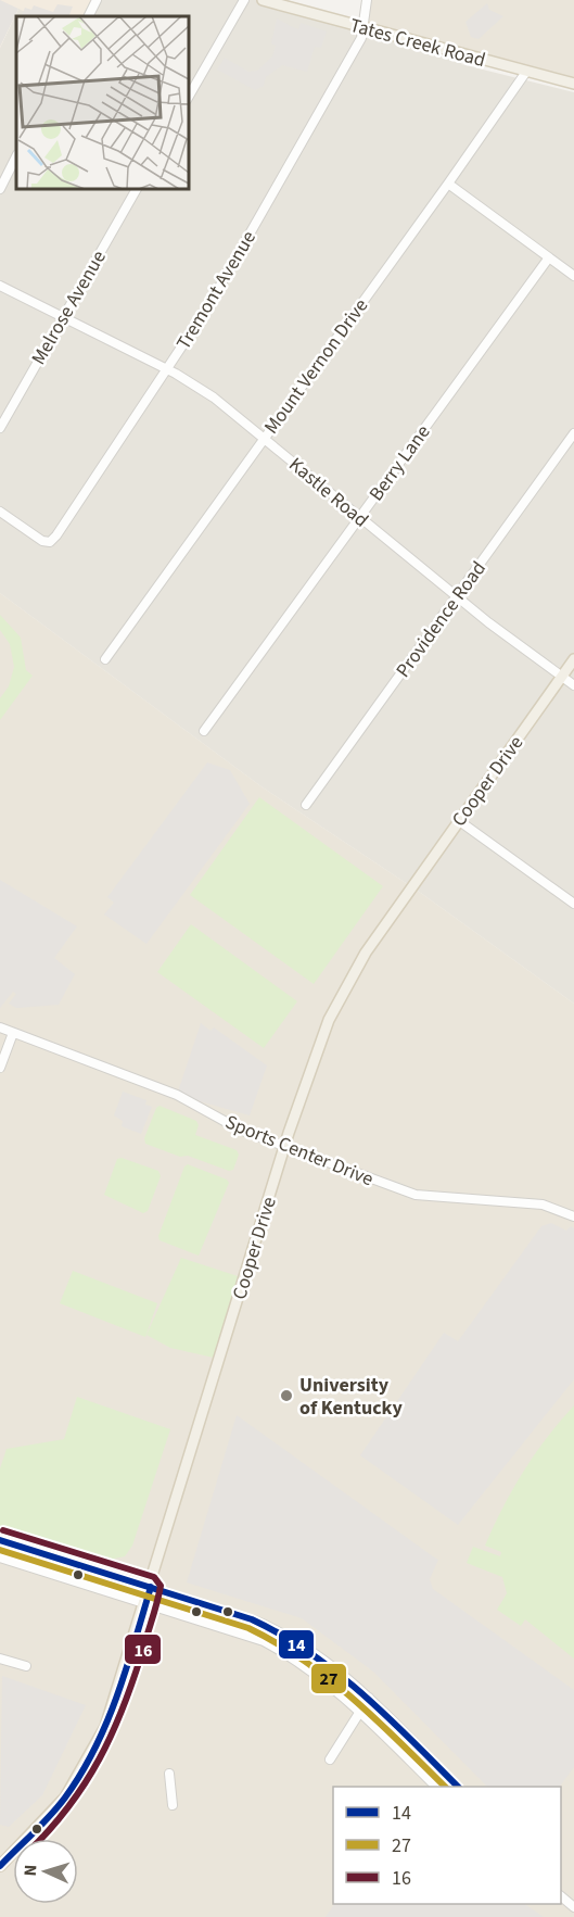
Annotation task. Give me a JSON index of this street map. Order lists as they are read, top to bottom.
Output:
{
  "streets": {
    "main road": ["Tates Creek Road", "Cooper Drive"],
    "street": [
      "Tremont Avenue",
      "Melrose Avenue",
      "Mount Vernon Drive",
      "Berry Lane",
      "Kastle Road",
      "Providence Road",
      "Sports Center Drive"
    ]
  },
  "crossings": [
    ["Tates Creek Road", "Tremont Avenue"],
    ["Tates Creek Road", "Mount Vernon Drive"],
    ["Tremont Avenue", "Kastle Road"],
    ["Melrose Avenue", "Kastle Road"],
    ["Mount Vernon Drive", "Kastle Road"],
    ["Berry Lane", "Kastle Road"],
    ["Kastle Road", "Providence Road"],
    ["Kastle Road", "Cooper Drive"],
    ["Cooper Drive", "Sports Center Drive"]
  ],
  "places": ["University of Kentucky"],
  "lines": ["transit line 16", "transit line 14", "transit line 27"],
  "legend": ["14", "27", "16"],
  "north": "left"
}
